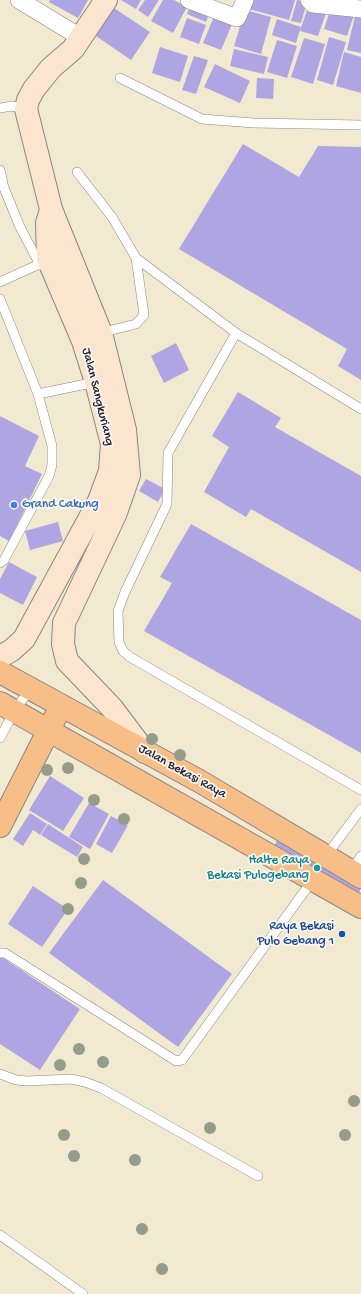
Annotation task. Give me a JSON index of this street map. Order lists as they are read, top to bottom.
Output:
{
  "streets": {
    "main road": ["Jalan Bekasi Raya"],
    "street": ["Jalan Sangkuriang"]
  },
  "places": ["Grand Cakung", "Halte Raya Bekasi Pulogebang", "Raya Bekasi Pulo Gebang 1"]
}
